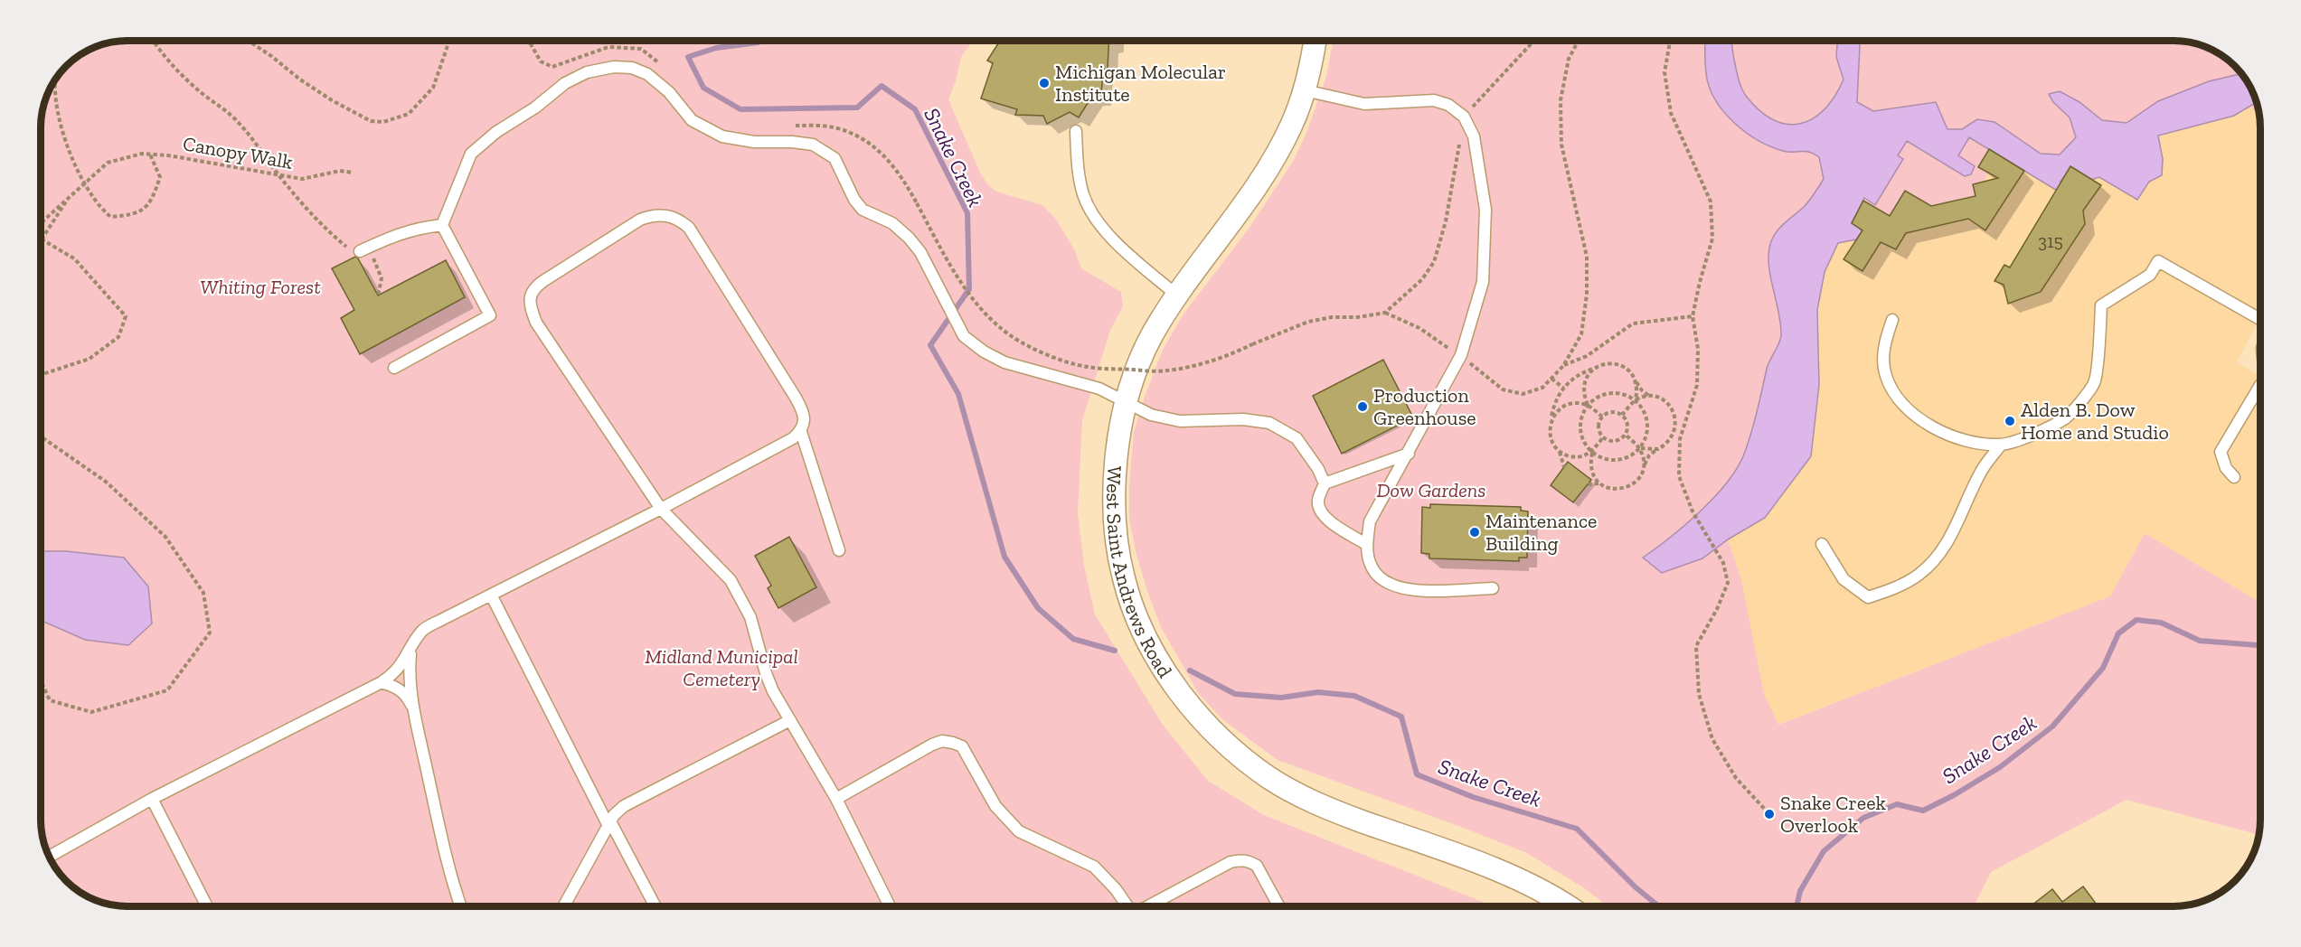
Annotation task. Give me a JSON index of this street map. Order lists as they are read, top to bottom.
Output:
{
  "streets": {
    "street": ["West Saint Andrews Road"],
    "path": ["Canopy Walk"]
  },
  "water": ["Snake Creek"],
  "parks": ["Whiting Forest", "Dow Gardens", "Midland Municipal Cemetery"],
  "places": [
    "Michigan Molecular Institute",
    "Production Greenhouse",
    "Alden B. Dow Home and Studio",
    "Maintenance Building",
    "Snake Creek Overlook"
  ],
  "house_numbers": ["315"]
}
